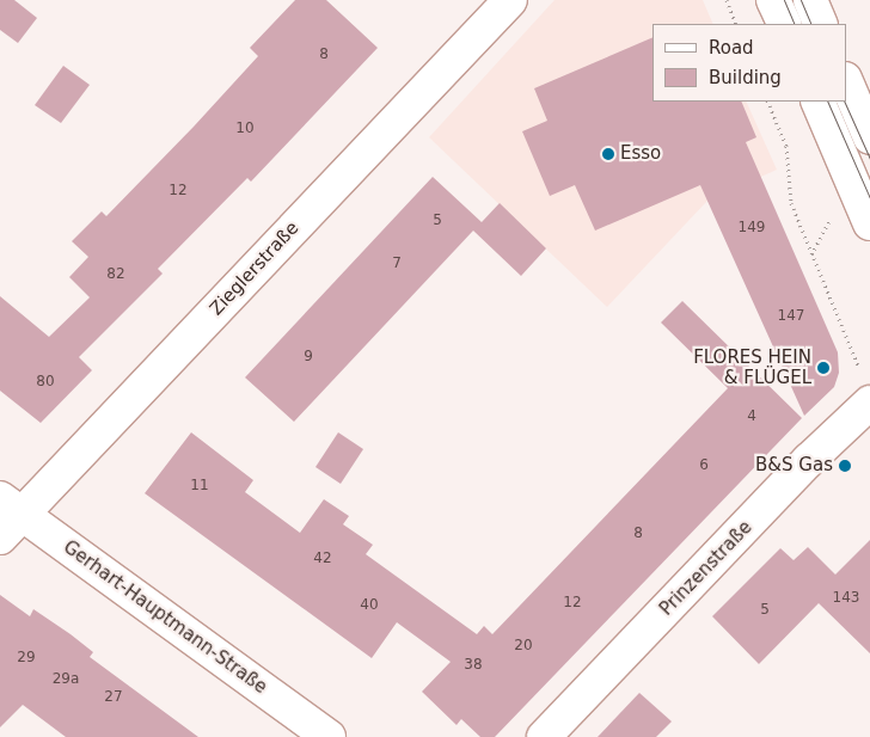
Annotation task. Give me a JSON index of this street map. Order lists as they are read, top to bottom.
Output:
{
  "streets": {
    "street": ["Zieglerstraße", "Prinzenstraße", "Gerhart-Hauptmann-Straße"]
  },
  "crossings": [
    ["Zieglerstraße", "Gerhart-Hauptmann-Straße"]
  ],
  "places": ["Esso", "FLORES HEIN & FLÜGEL", "B&S Gas"],
  "house_numbers": [
    "8",
    "10",
    "12",
    "5",
    "149",
    "7",
    "82",
    "147",
    "9",
    "80",
    "4",
    "6",
    "11",
    "8",
    "42",
    "143",
    "12",
    "40",
    "5",
    "20",
    "29",
    "38",
    "29a",
    "27"
  ],
  "legend": ["Road", "Building"]
}
